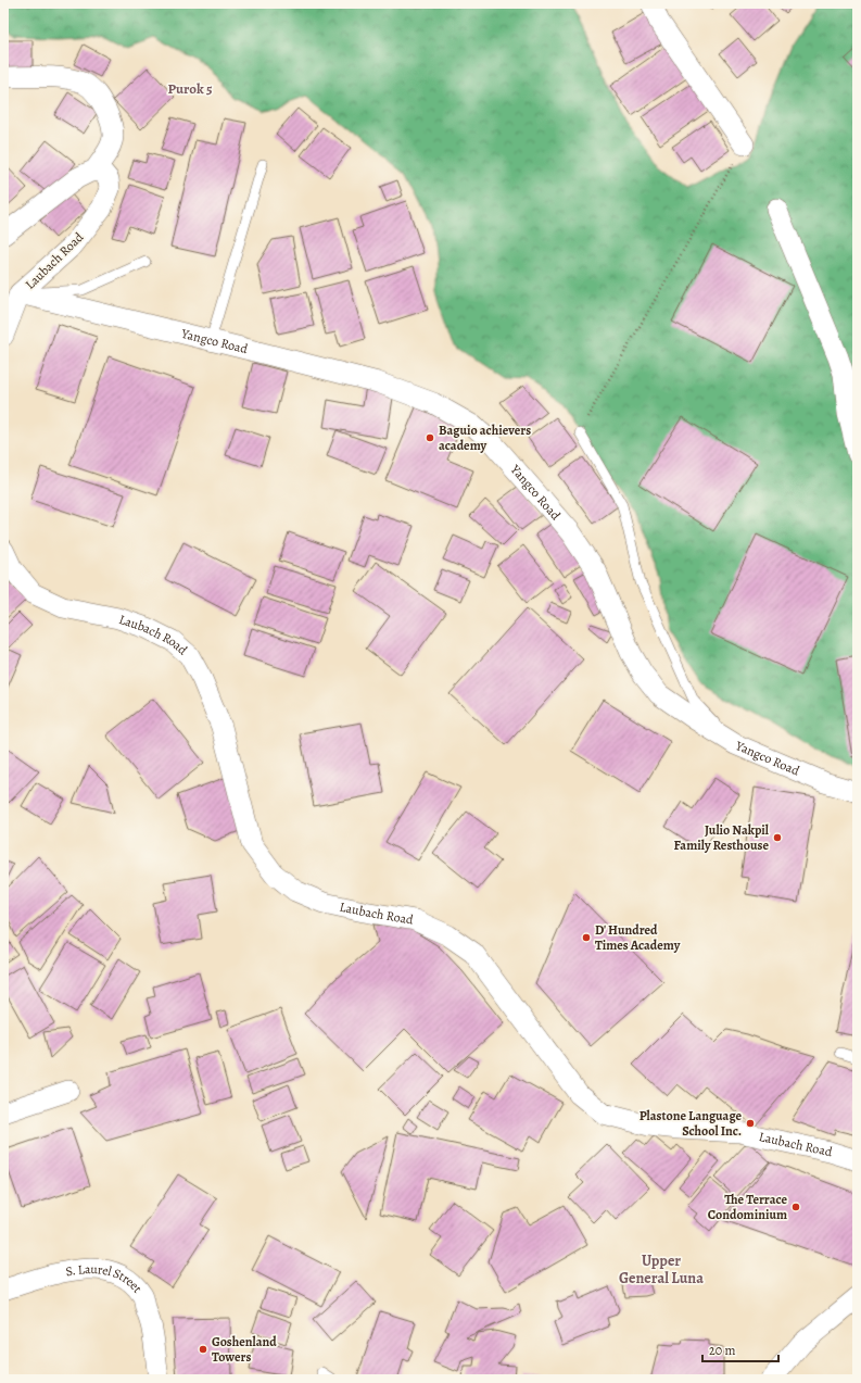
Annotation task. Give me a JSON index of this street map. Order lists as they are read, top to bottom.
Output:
{
  "streets": {
    "street": ["Laubach Road", "Yangco Road", "S. Laurel Street"]
  },
  "crossings": [
    ["Laubach Road", "Yangco Road"]
  ],
  "districts": ["Purok 5", "Upper General Luna"],
  "places": [
    "Baguio achievers academy",
    "Julio Nakpil Family Resthouse",
    "D' Hundred Times Academy",
    "Plastone Language School Inc.",
    "The Terrace Condominium",
    "Goshenland Towers"
  ],
  "scale_bar": "20 m"
}
